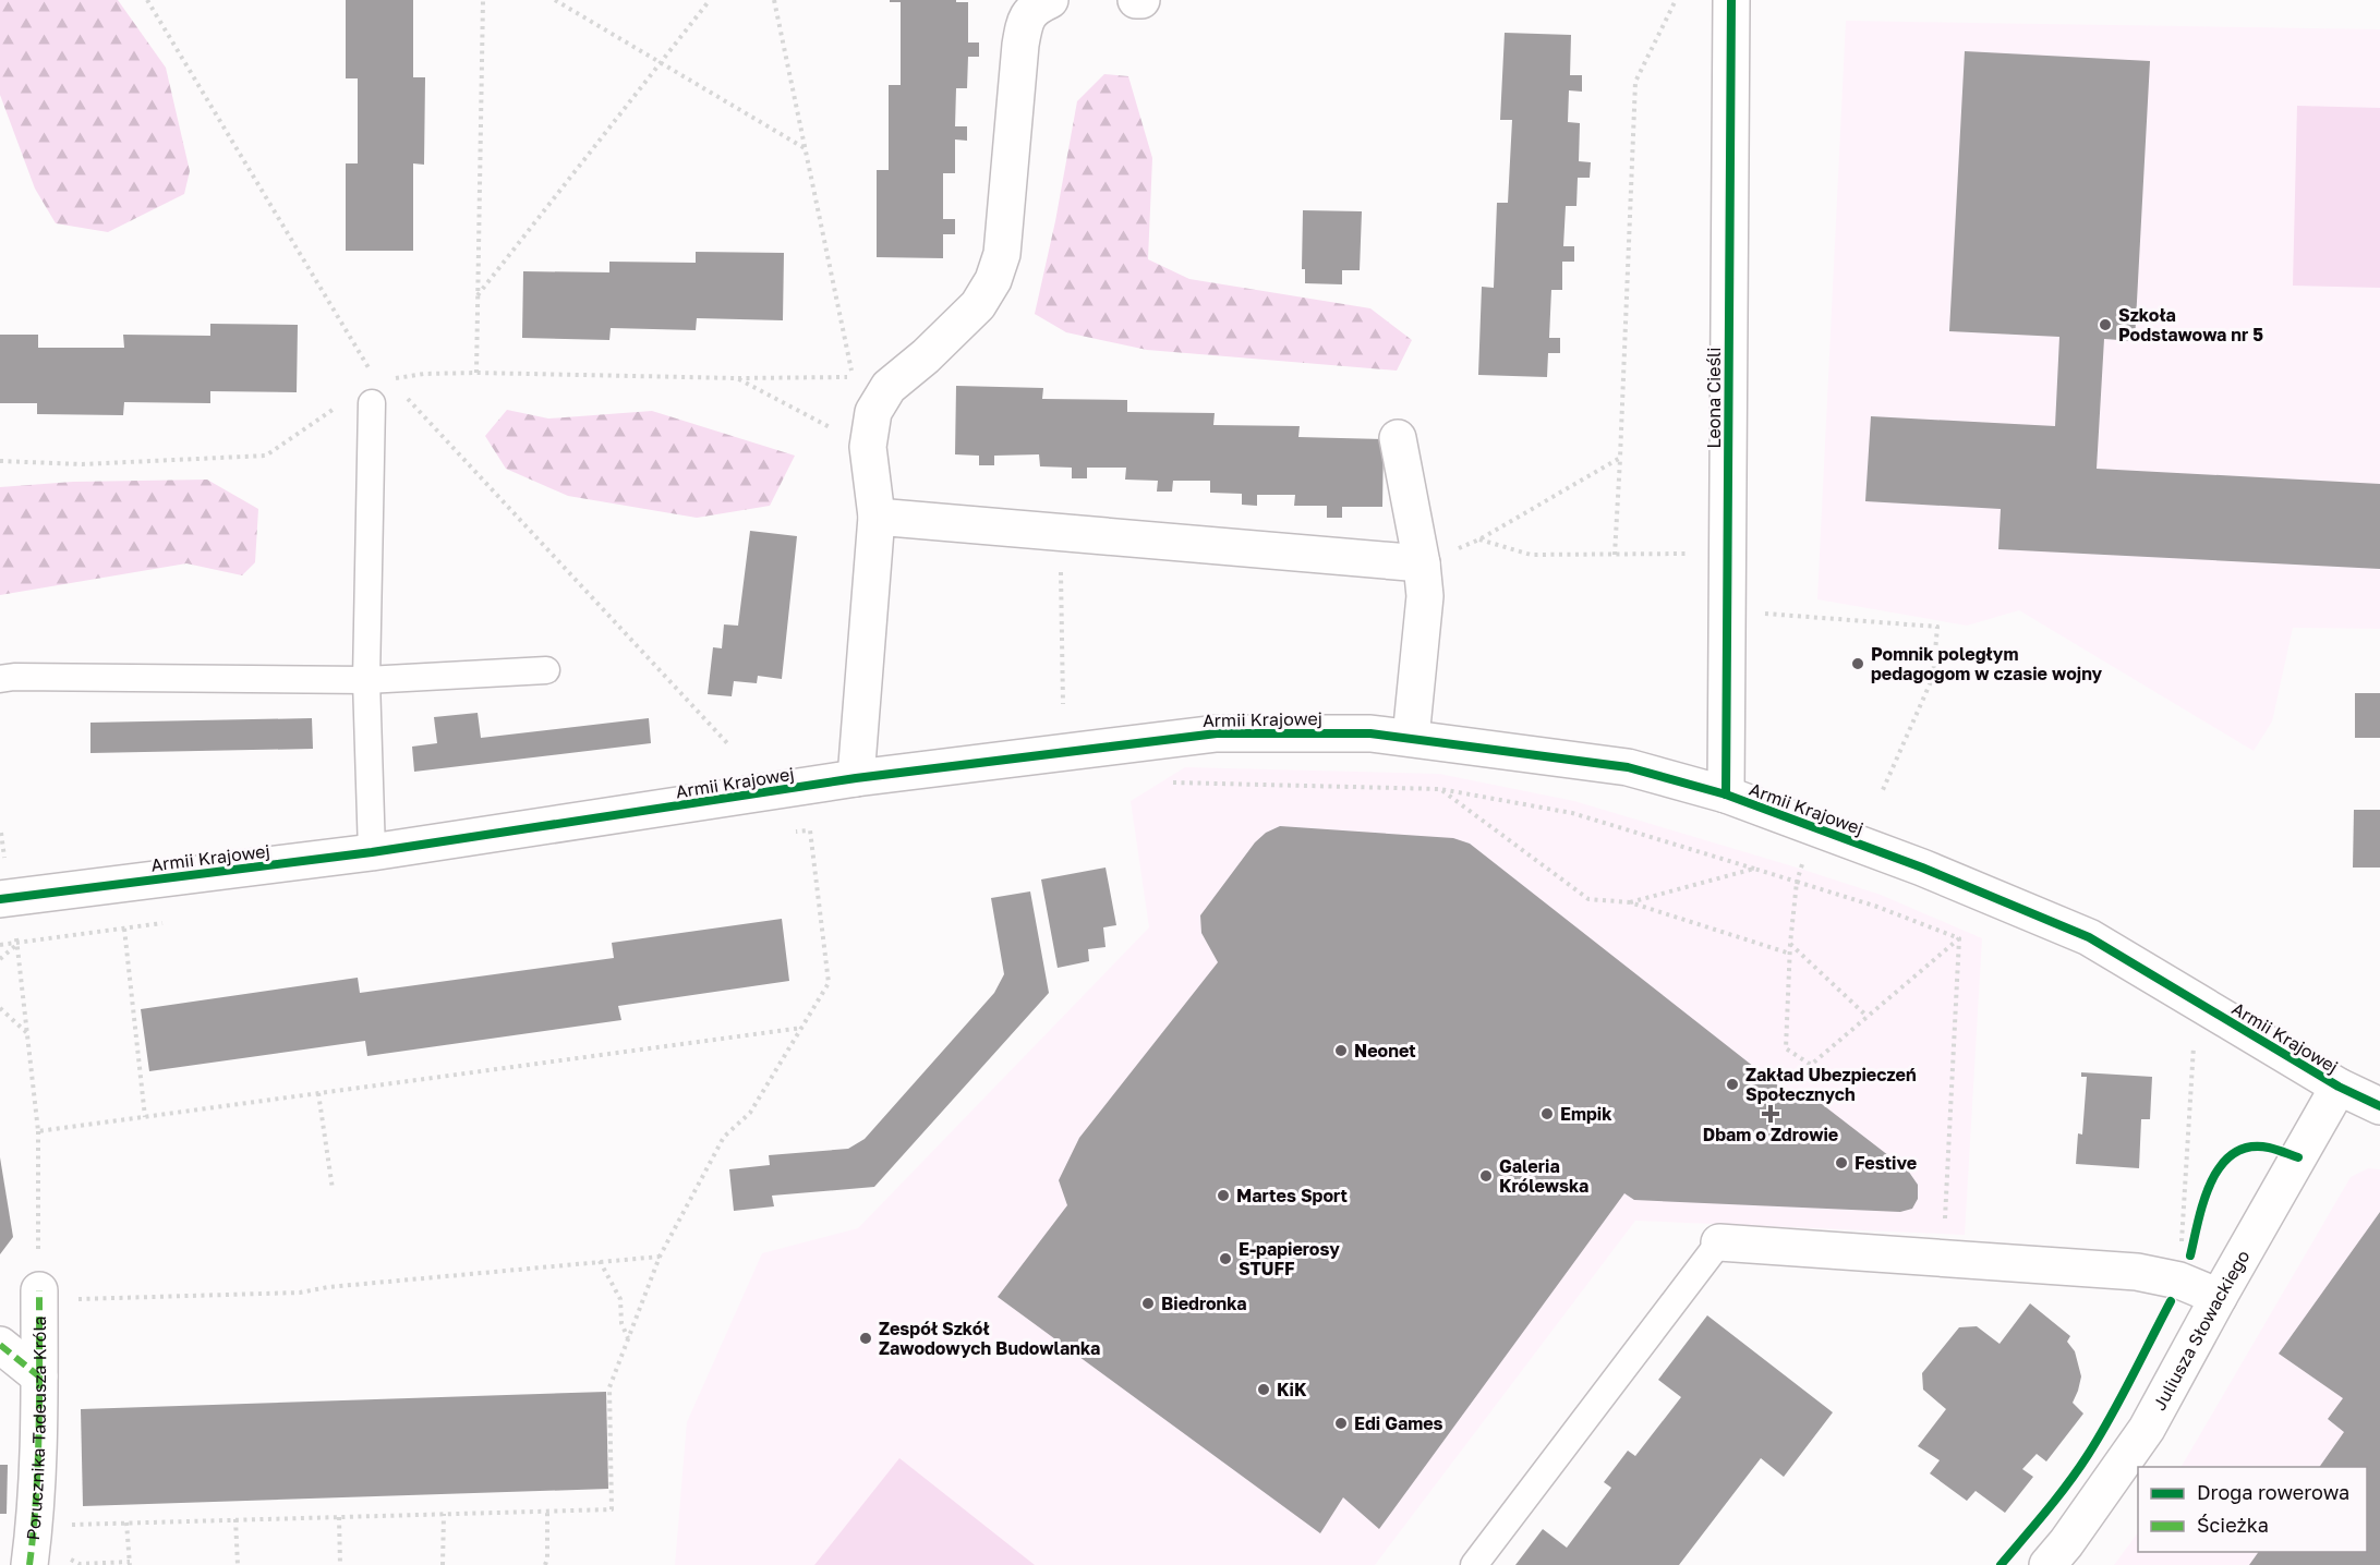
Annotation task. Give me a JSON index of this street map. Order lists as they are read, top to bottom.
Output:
{
  "streets": {
    "street": [
      "Leona Cieśli",
      "Armii Krajowej",
      "Juliusza Słowackiego",
      "Porucznika Tadeusza Króla"
    ]
  },
  "crossings": [
    ["Leona Cieśli", "Armii Krajowej"],
    ["Armii Krajowej", "Juliusza Słowackiego"]
  ],
  "places": {
    "other": [
      "Szkoła Podstawowa nr 5",
      "Pomnik poległym pedagogom w czasie wojny",
      "Neonet",
      "Zakład Ubezpieczeń Społecznych",
      "Empik",
      "Festive",
      "Galeria Królewska",
      "Martes Sport",
      "E-papierosy STUFF",
      "Biedronka",
      "Zespół Szkół Zawodowych Budowlanka",
      "KiK",
      "Edi Games"
    ],
    "health": ["Dbam o Zdrowie"]
  },
  "legend": ["Droga rowerowa", "Ścieżka"]
}
